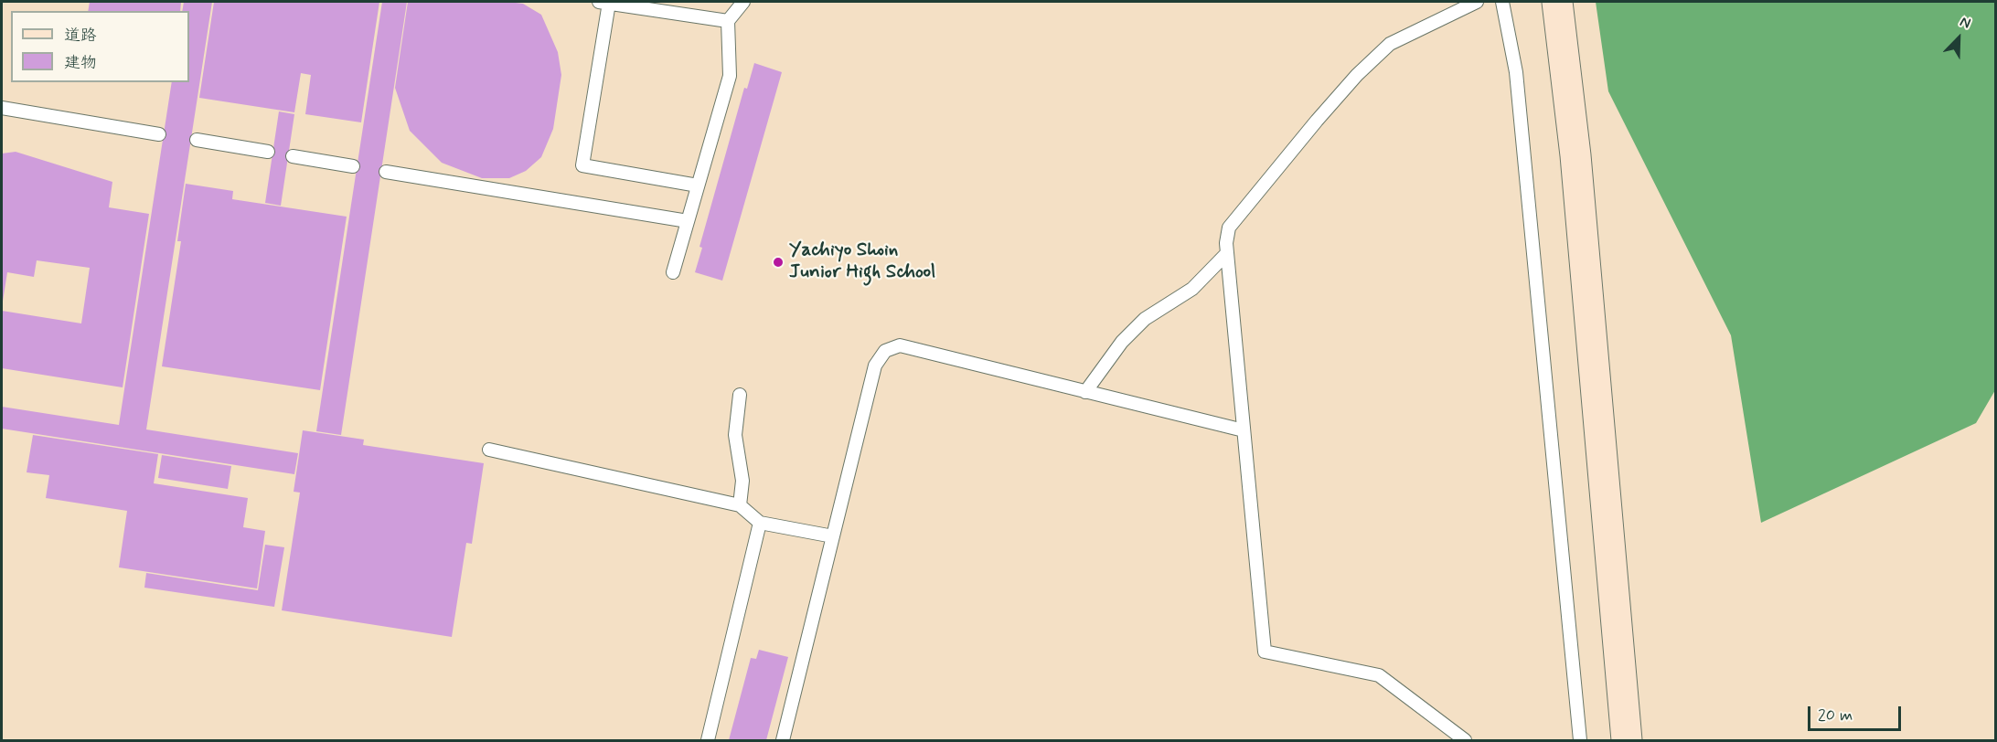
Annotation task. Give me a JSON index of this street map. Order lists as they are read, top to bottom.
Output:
{
  "places": ["Yachiyo Shoin Junior High School"],
  "legend": ["道路", "建物"],
  "scale_bar": "20 m",
  "north": "top right"
}
